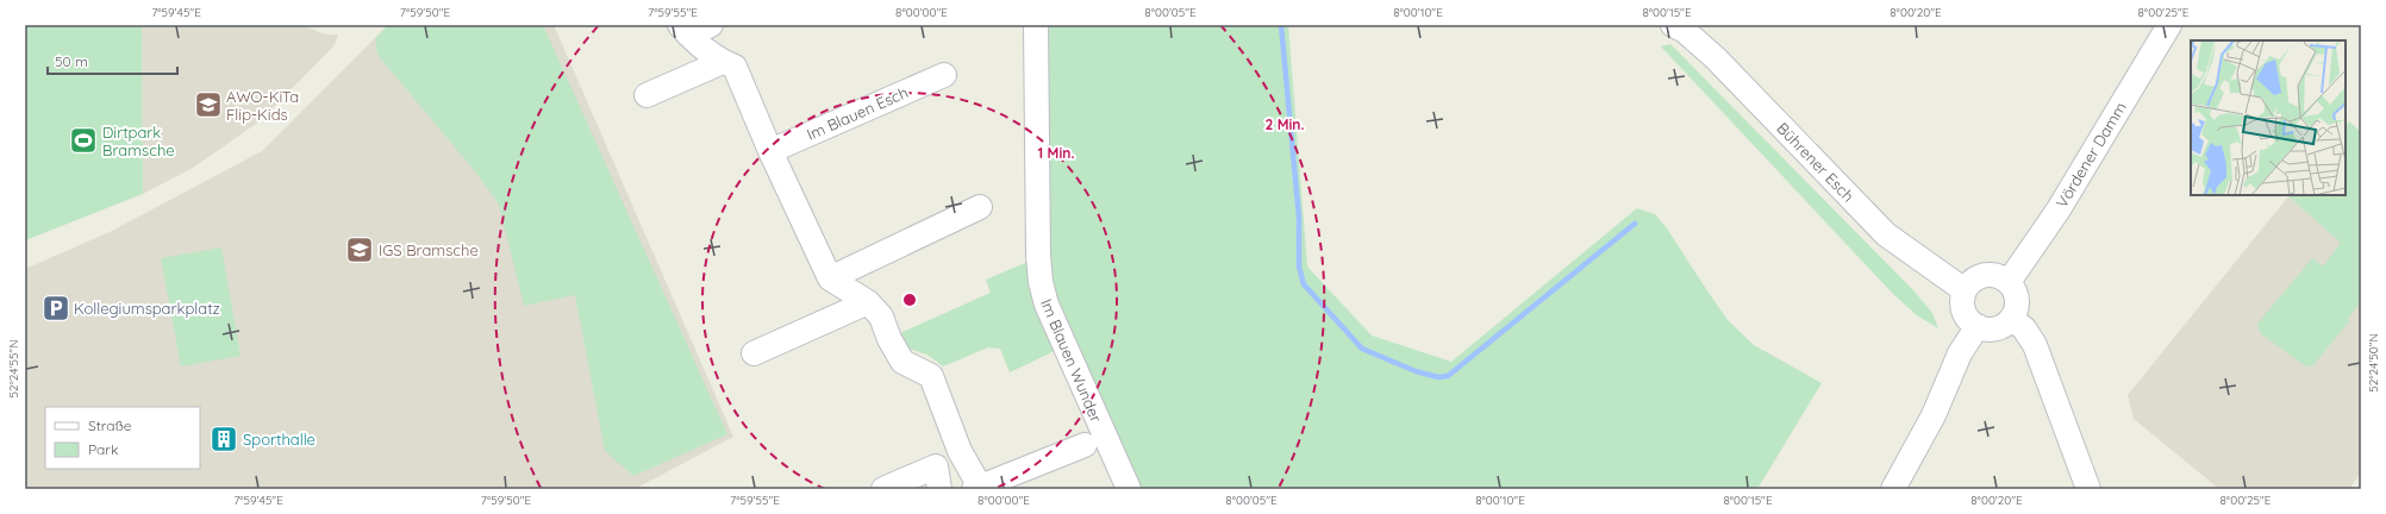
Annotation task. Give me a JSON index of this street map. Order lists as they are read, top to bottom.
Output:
{
  "streets": {
    "street": [
      "Im Blauen Esch",
      "Vördener Damm",
      "Bührener Esch",
      "Im Blauen Wunder"
    ]
  },
  "crossings": [
    ["Vördener Damm", "Bührener Esch"]
  ],
  "places": {
    "school or university": ["AWO-KiTa Flip-Kids", "IGS Bramsche"],
    "sports": ["Dirtpark Bramsche"],
    "parking": ["Kollegiumsparkplatz"],
    "building": ["Sporthalle"]
  },
  "legend": ["Straße", "Park"],
  "scale_bar": "50 m",
  "coordinates": [
    "7°59'45\"E",
    "7°59'50\"E",
    "7°59'55\"E",
    "8°00'00\"E",
    "8°00'05\"E",
    "8°00'10\"E",
    "8°00'15\"E",
    "8°00'20\"E",
    "8°00'25\"E",
    "52°24'50\"N",
    "52°24'55\"N"
  ],
  "rings": ["2 Min.", "1 Min."]
}
